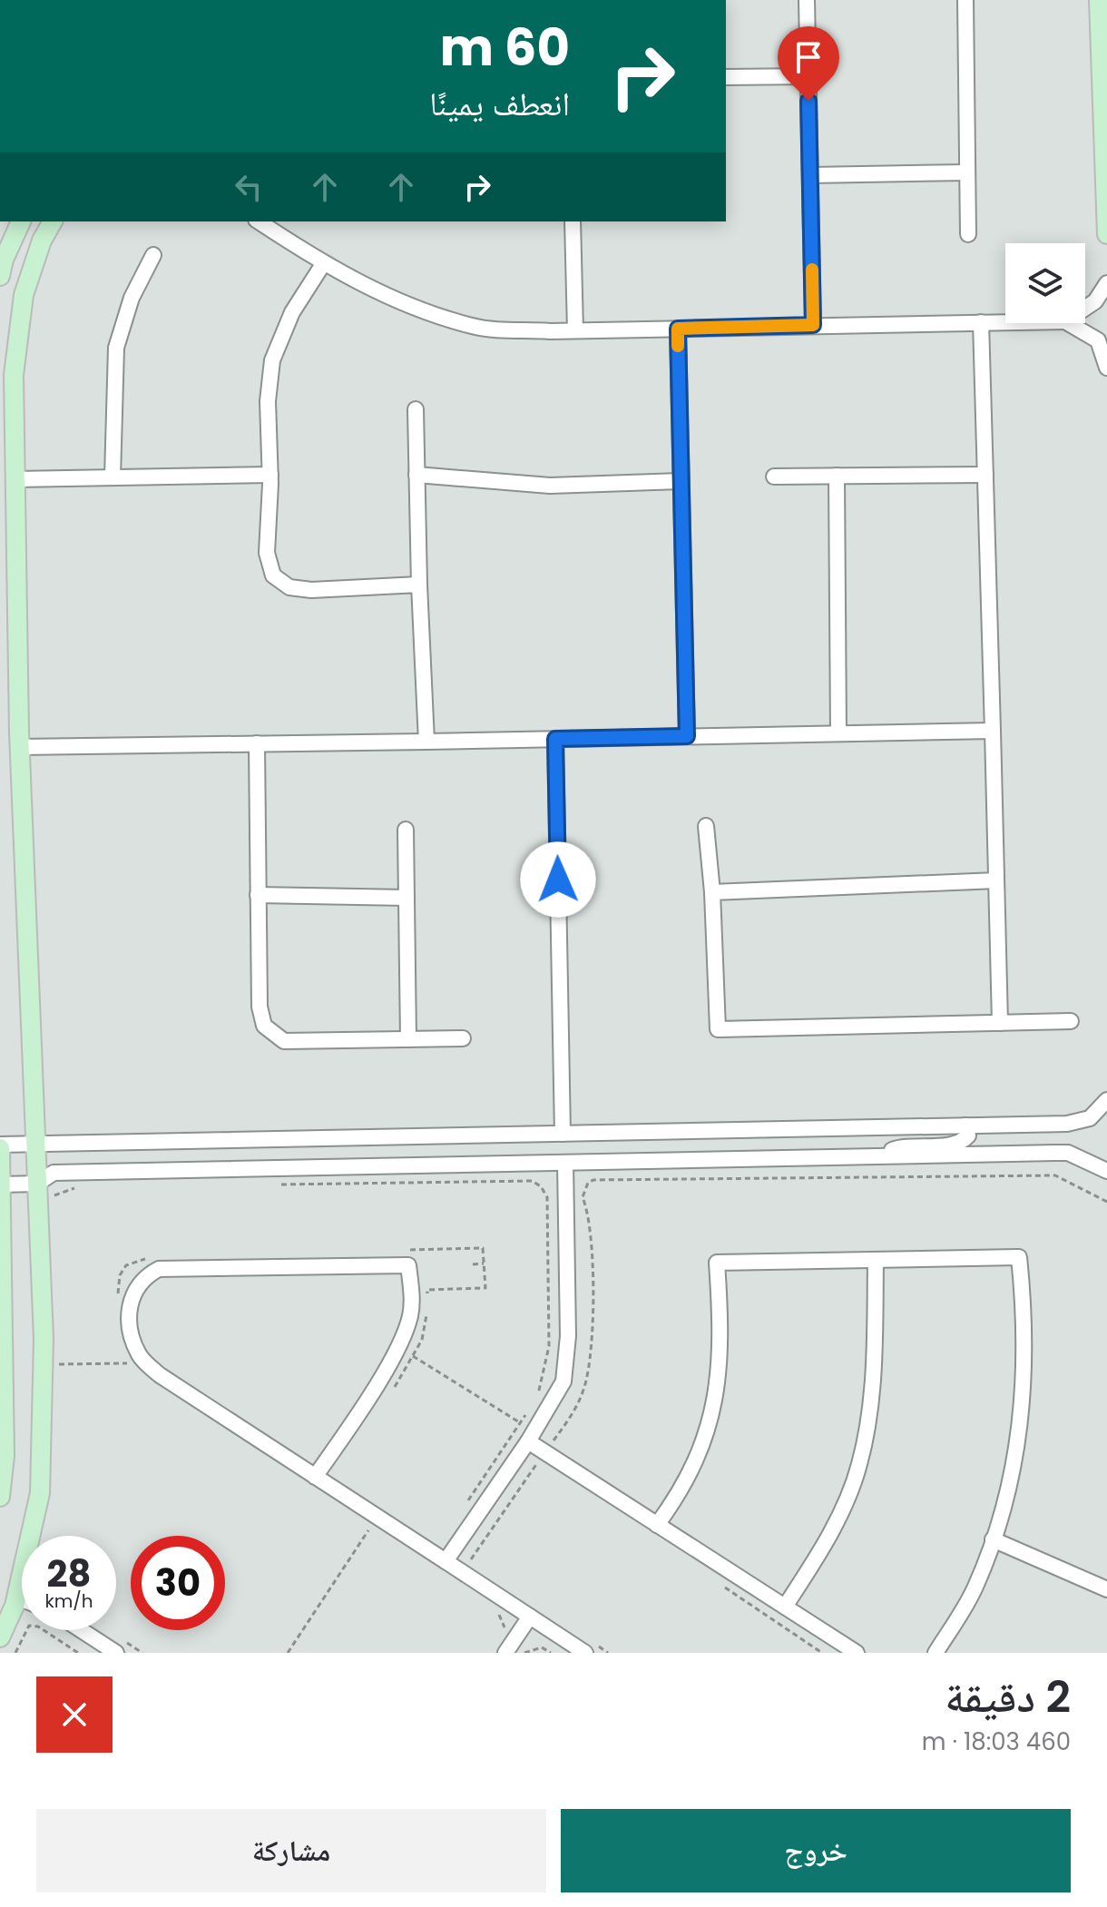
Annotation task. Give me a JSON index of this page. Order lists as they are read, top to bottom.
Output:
{
  "page": {
    "turn": ["60 m", "انعطف يمينًا"],
    "speed": "28 km/h",
    "limit": "30",
    "heading": ["2 دقيقة", "460 m · 18:03"],
    "buttons": ["خروج", "مشاركة"]
  }
}
